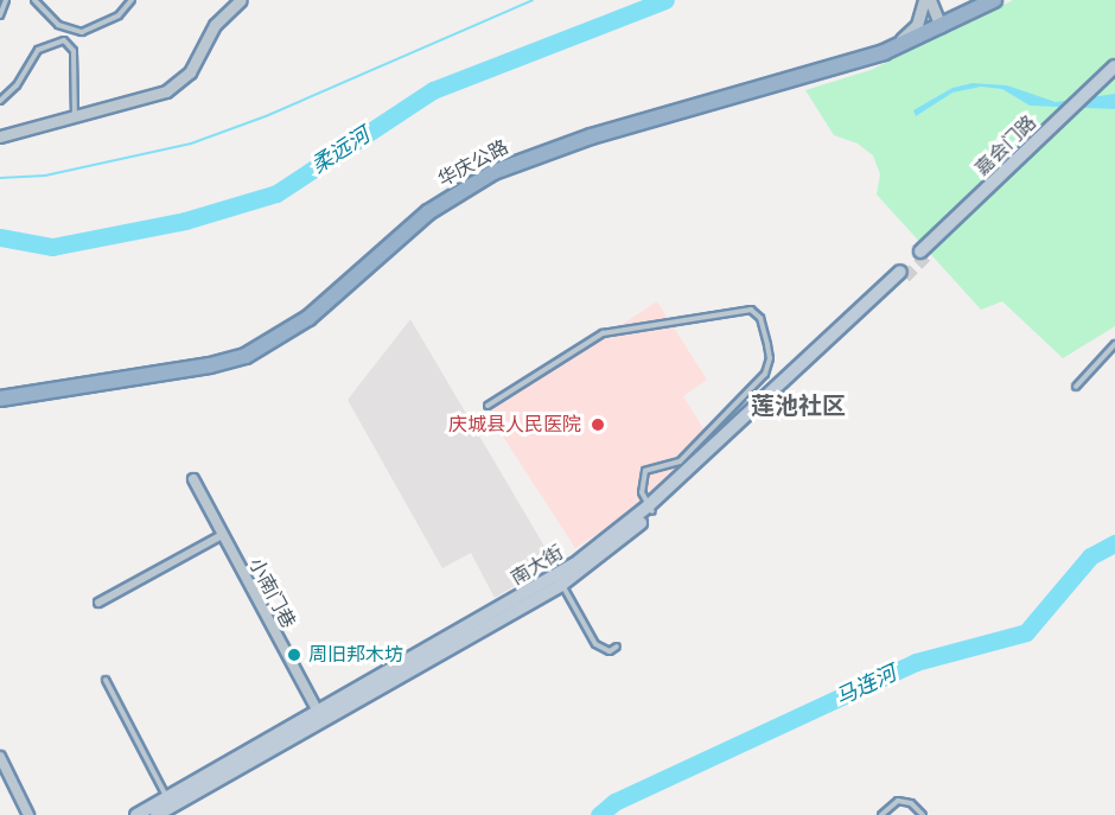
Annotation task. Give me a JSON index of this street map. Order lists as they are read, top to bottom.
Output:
{
  "streets": {
    "highway": ["华庆公路"],
    "main road": ["嘉会门路", "南大街"],
    "street": ["小南门巷"]
  },
  "crossings": [
    ["南大街", "小南门巷"]
  ],
  "districts": ["莲池社区"],
  "water": ["柔远河", "马连河"],
  "places": ["庆城县人民医院", "周旧邦木坊"]
}
